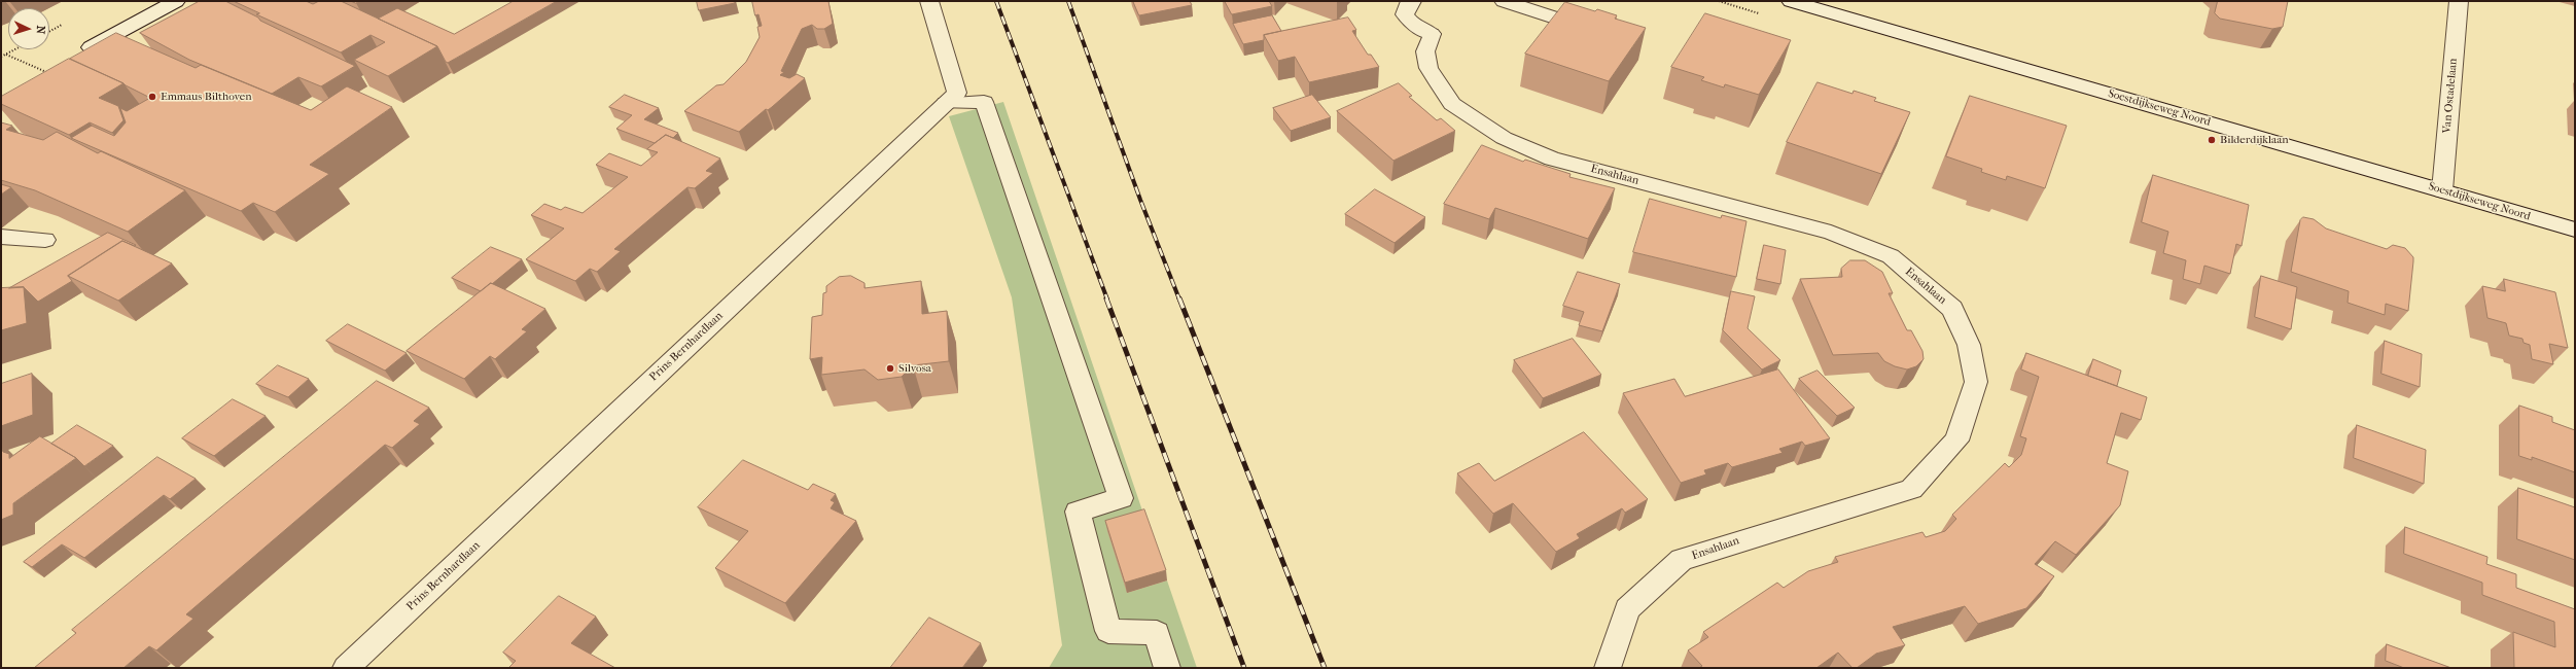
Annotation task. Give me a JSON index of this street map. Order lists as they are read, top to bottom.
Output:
{
  "streets": {
    "street": [
      "Van Ostadelaan",
      "Soestdijkseweg Noord",
      "Ensahlaan",
      "Prins Bernhardlaan"
    ]
  },
  "crossings": [
    ["Van Ostadelaan", "Soestdijkseweg Noord"]
  ],
  "places": ["Emmaus Bilthoven", "Bilderdijklaan", "Silvosa"],
  "north": "right"
}
